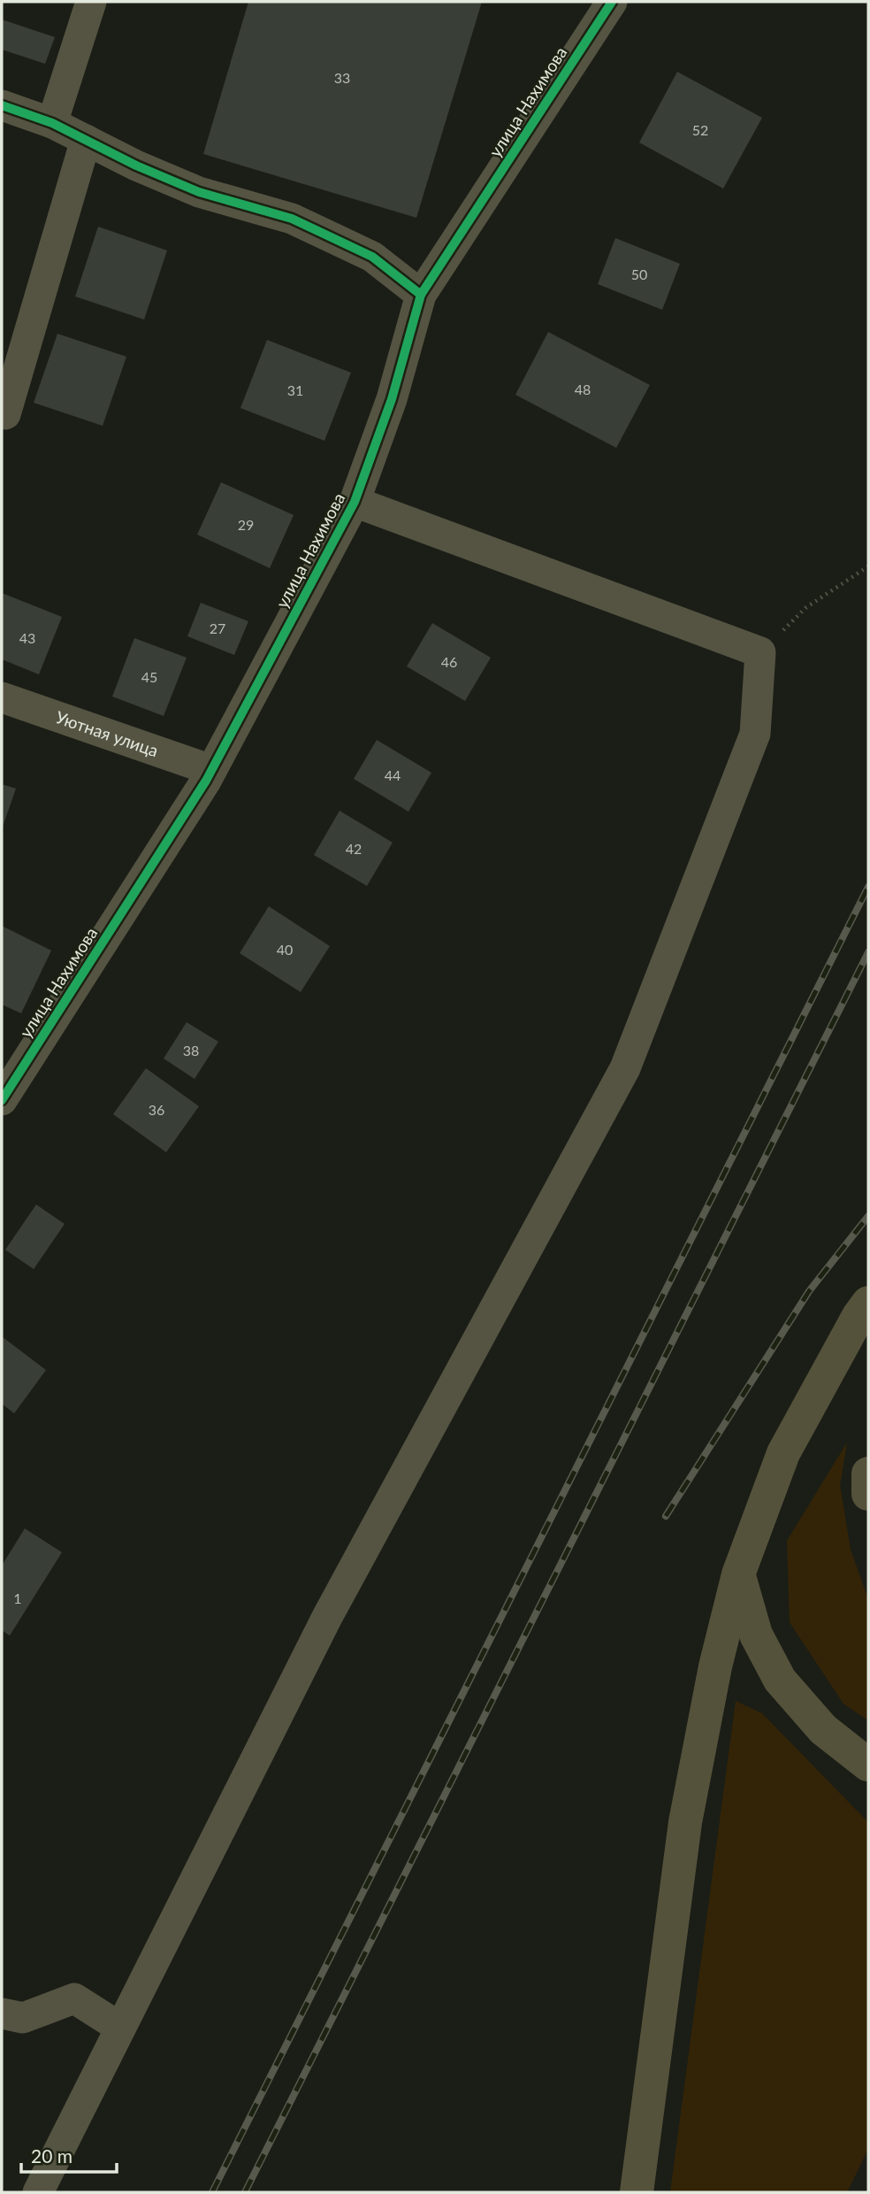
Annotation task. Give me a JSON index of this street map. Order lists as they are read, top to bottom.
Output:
{
  "streets": {
    "street": ["улица Нахимова", "Уютная улица"]
  },
  "crossings": [
    ["улица Нахимова", "Уютная улица"]
  ],
  "house_numbers": [
    "33",
    "52",
    "50",
    "48",
    "31",
    "29",
    "27",
    "43",
    "46",
    "45",
    "44",
    "42",
    "40",
    "38",
    "36",
    "1"
  ],
  "scale_bar": "20 m"
}
